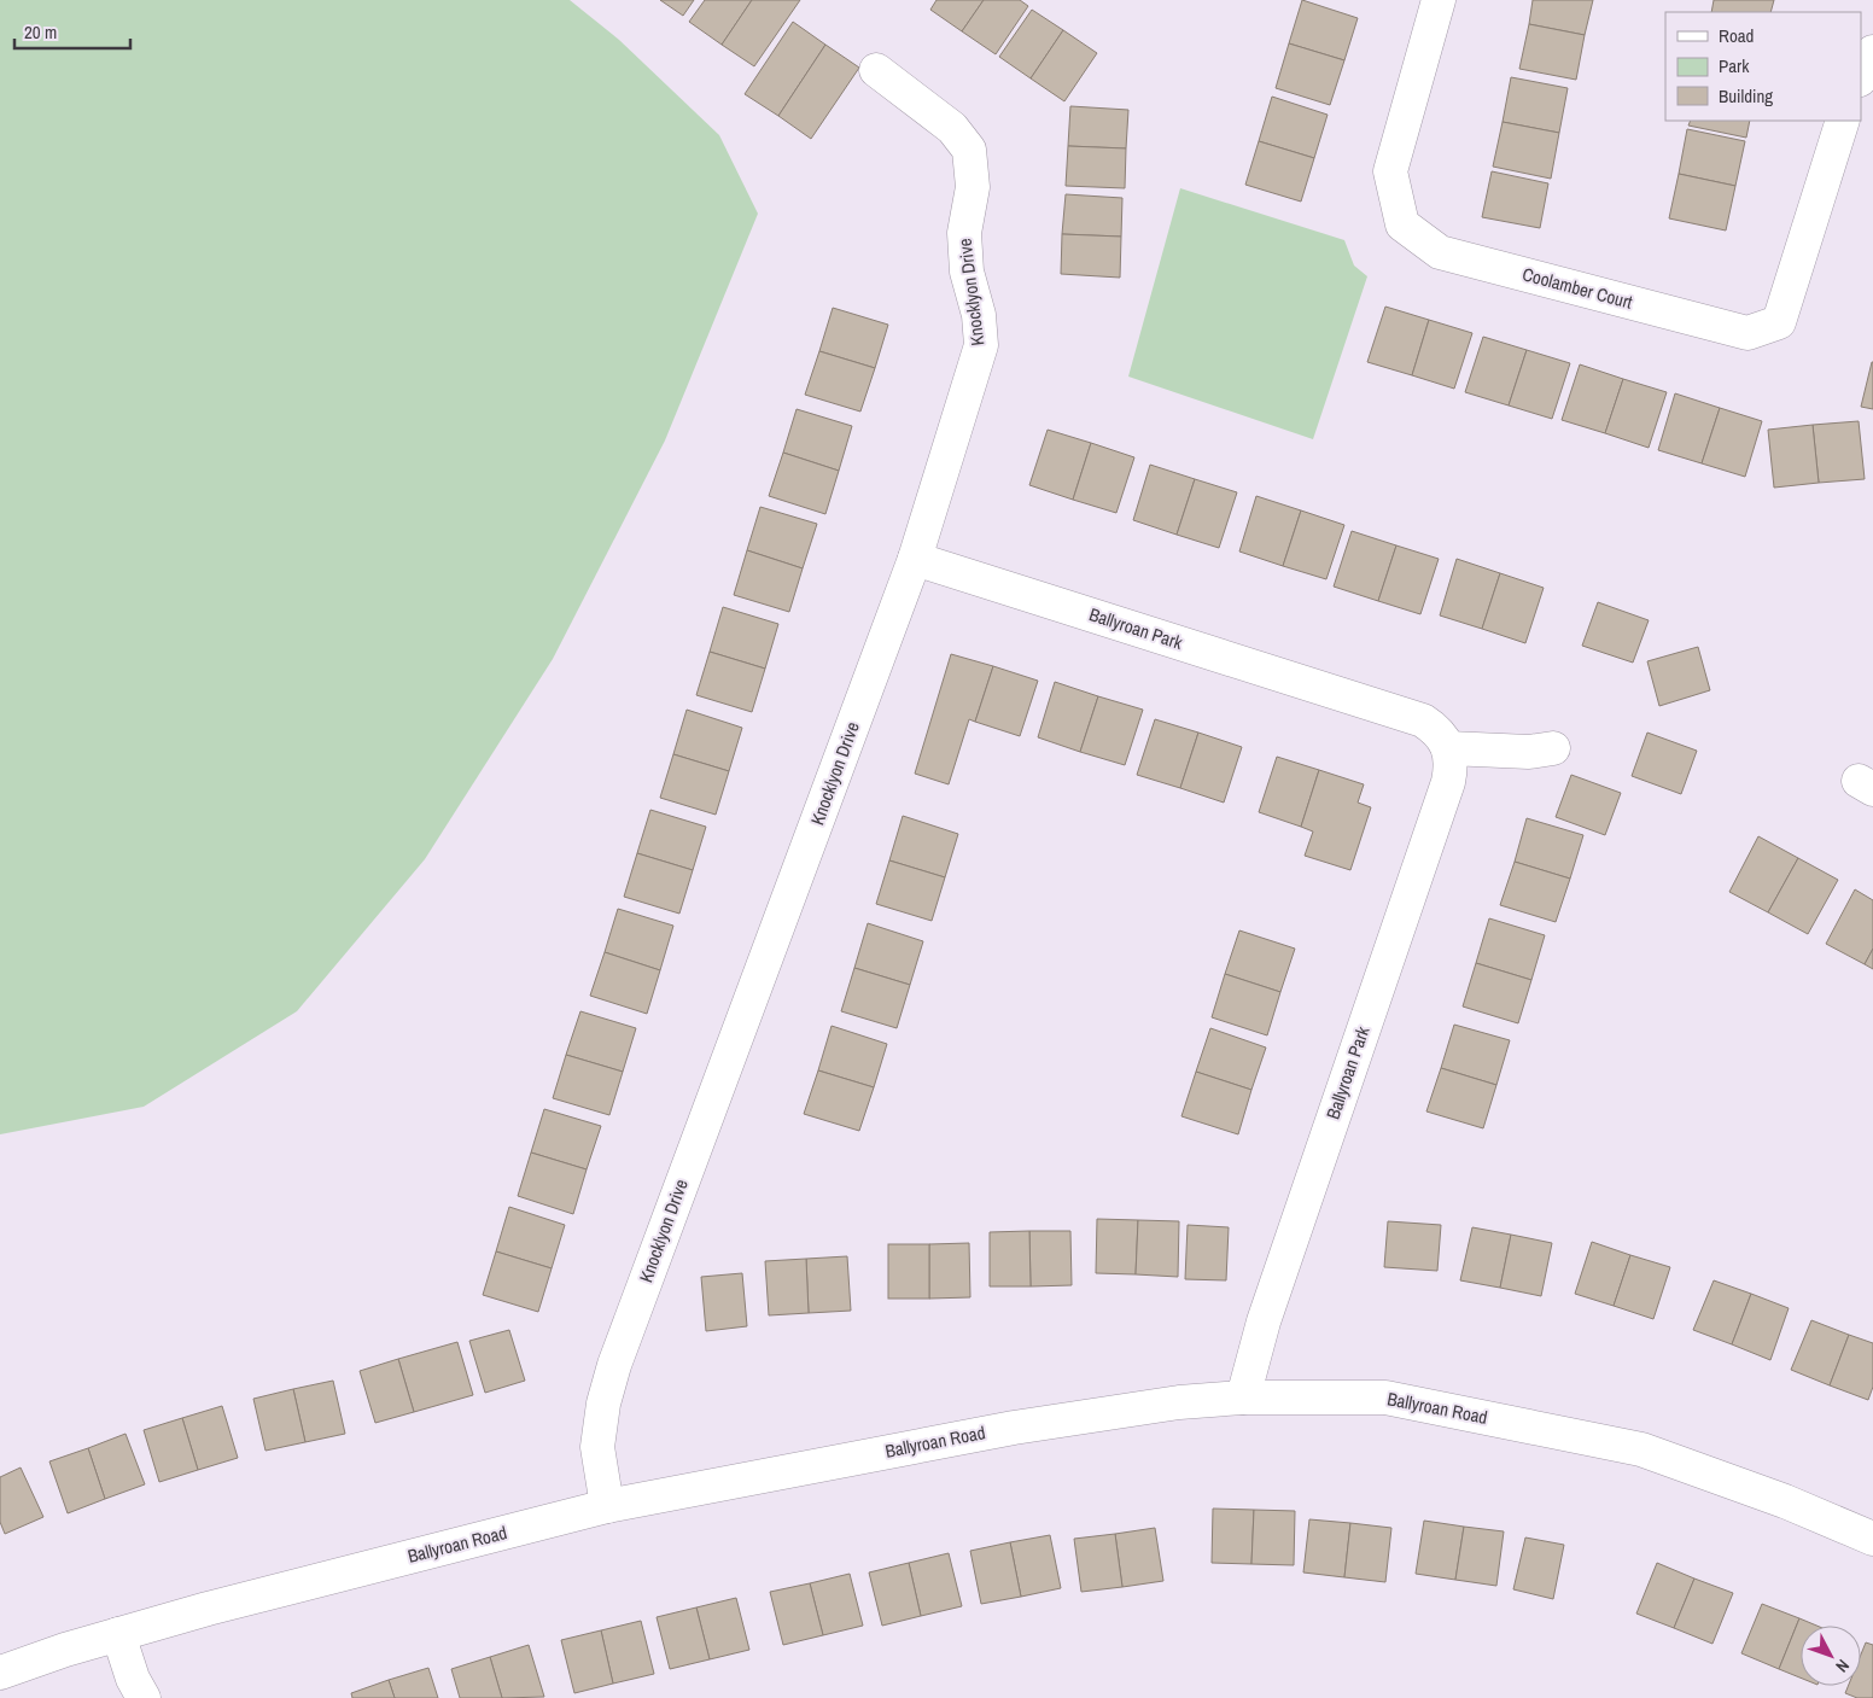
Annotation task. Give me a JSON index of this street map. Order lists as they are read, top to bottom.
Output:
{
  "streets": {
    "street": [
      "Coolamber Court",
      "Knocklyon Drive",
      "Ballyroan Park",
      "Ballyroan Road"
    ]
  },
  "crossings": [
    ["Knocklyon Drive", "Ballyroan Park"],
    ["Knocklyon Drive", "Ballyroan Road"],
    ["Ballyroan Park", "Ballyroan Road"]
  ],
  "legend": ["Road", "Park", "Building"],
  "scale_bar": "20 m",
  "north": "bottom right"
}
